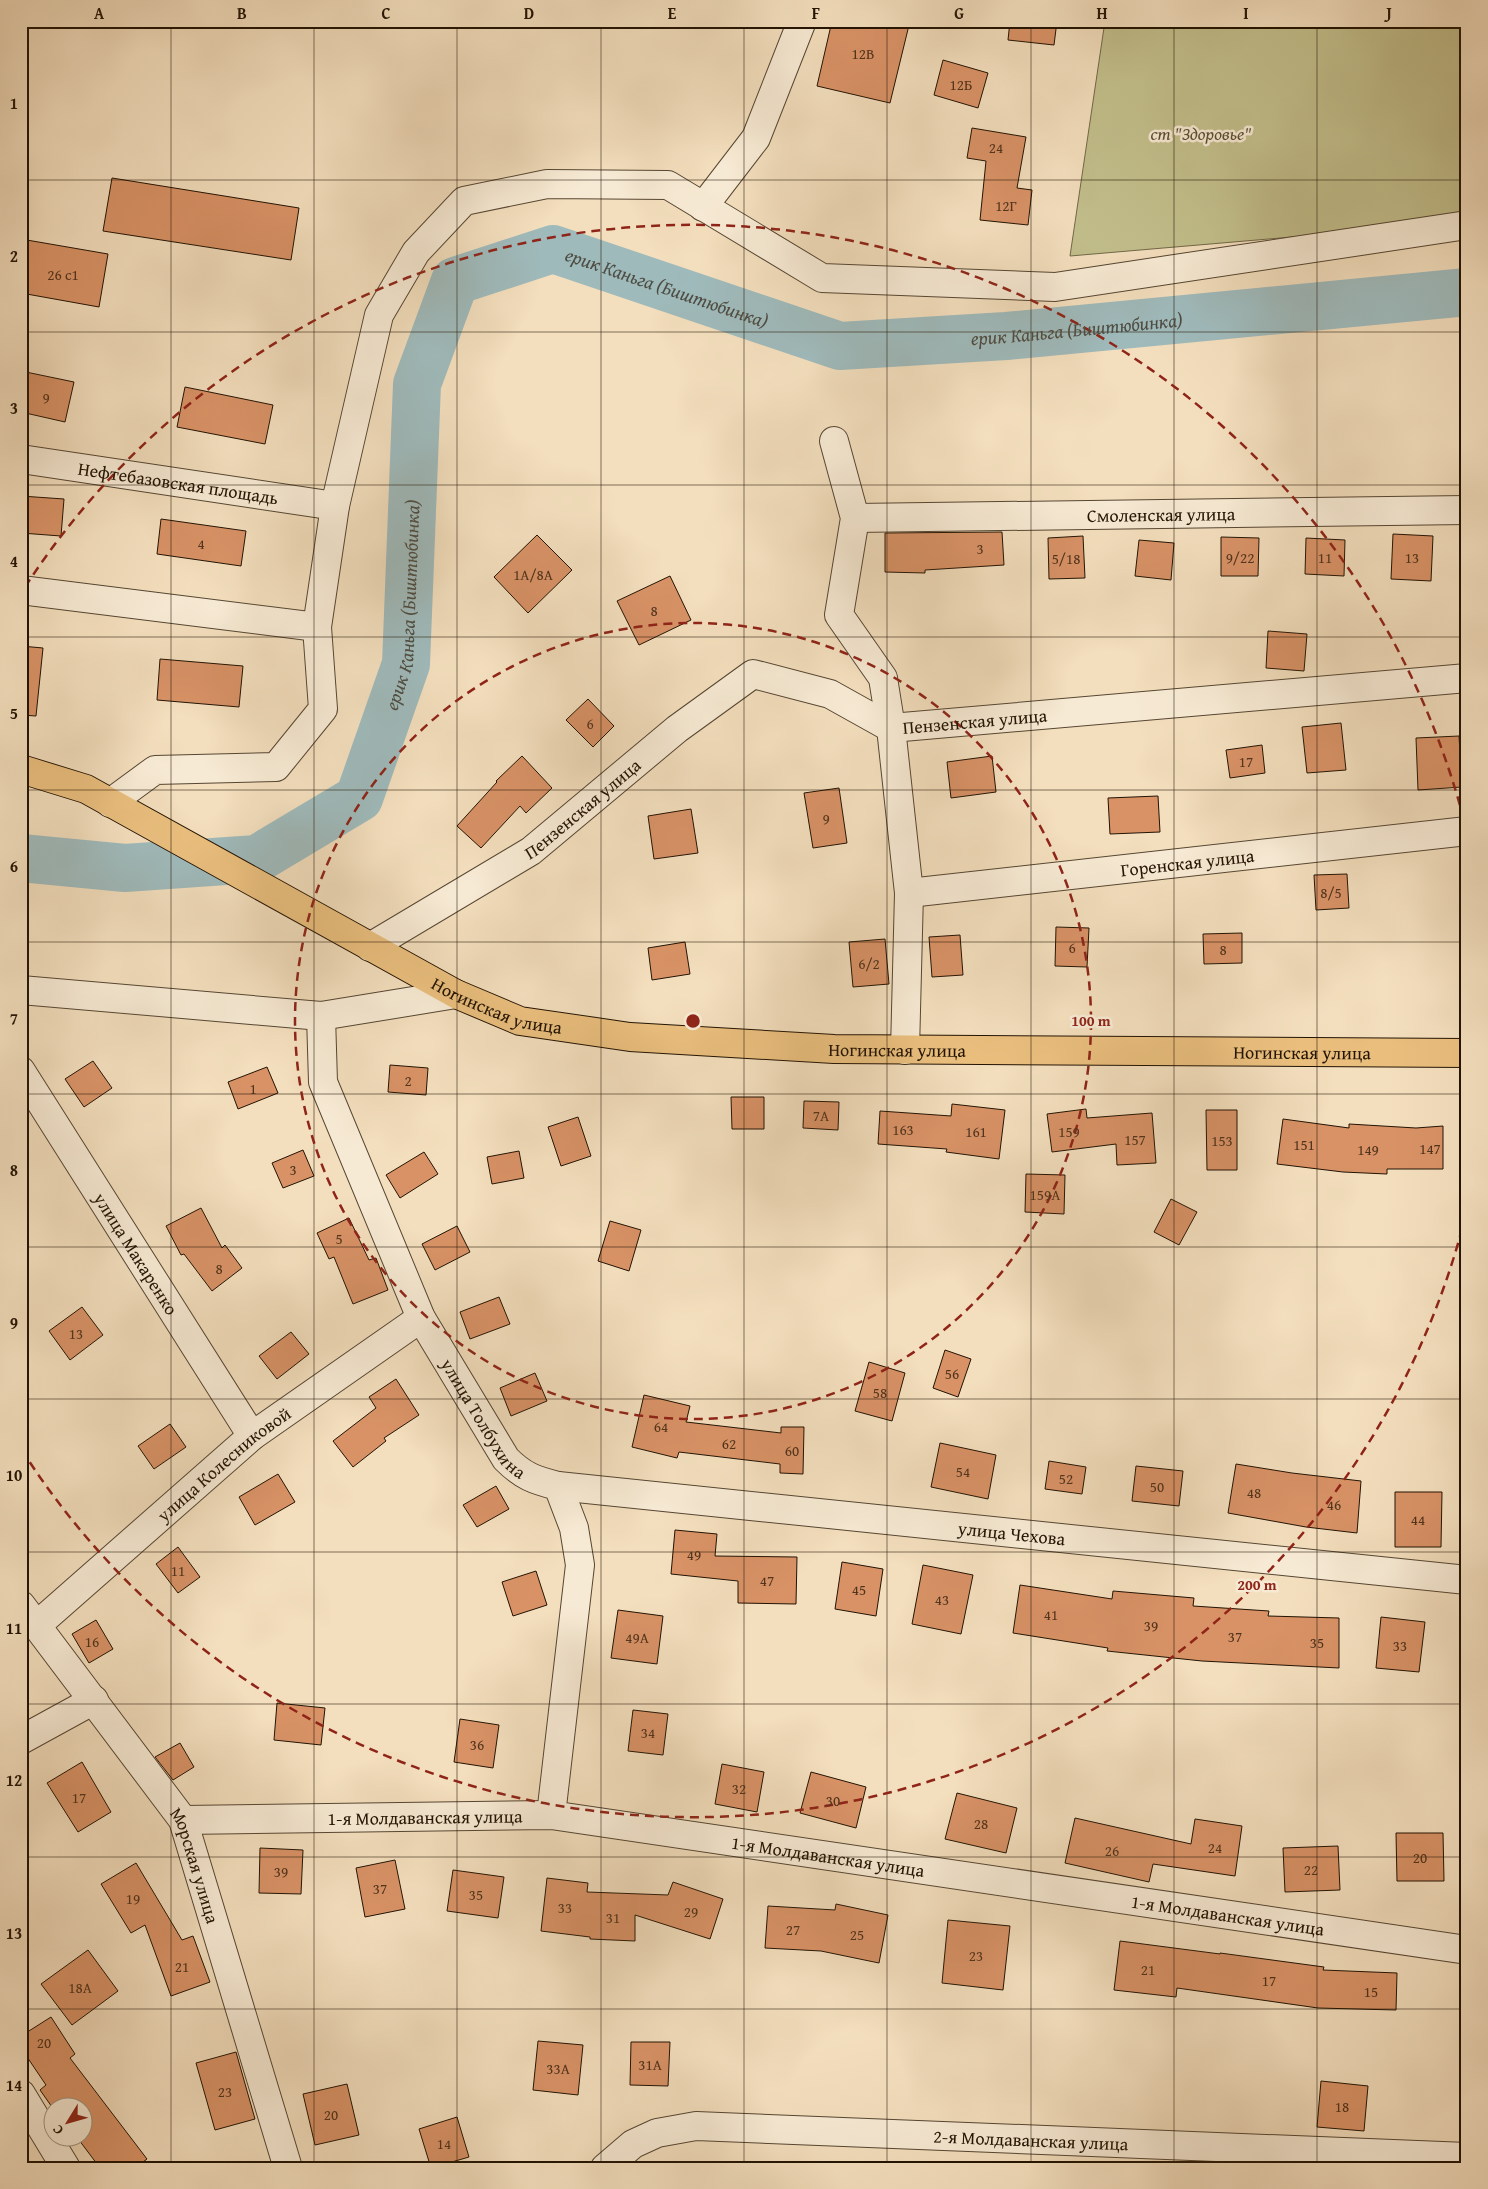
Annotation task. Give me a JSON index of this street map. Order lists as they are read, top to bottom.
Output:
{
  "streets": {
    "main road": ["Ногинская улица"],
    "street": [
      "Нефтебазовская площадь",
      "Смоленская улица",
      "Пензенская улица",
      "Горенская улица",
      "улица Макаренко",
      "улица Толбухина",
      "улица Колесниковой",
      "улица Чехова",
      "1-я Молдаванская улица",
      "Морская улица",
      "2-я Молдаванская улица"
    ]
  },
  "crossings": [
    ["Пензенская улица", "Ногинская улица"],
    ["улица Макаренко", "улица Колесниковой"],
    ["улица Толбухина", "улица Колесниковой"],
    ["улица Толбухина", "улица Чехова"],
    ["улица Колесниковой", "Морская улица"],
    ["1-я Молдаванская улица", "Морская улица"]
  ],
  "water": ["ерик Каньга (Биштюбинка)"],
  "parks": ["ст \"Здоровье\""],
  "house_numbers": [
    "12В",
    "12Б",
    "24",
    "12Г",
    "26 с1",
    "9",
    "4",
    "3",
    "9/22",
    "11",
    "13",
    "5/18",
    "1А/8А",
    "8",
    "6",
    "17",
    "9",
    "8/5",
    "6",
    "8",
    "6/2",
    "2",
    "1",
    "7А",
    "163",
    "161",
    "159",
    "157",
    "153",
    "151",
    "147",
    "149",
    "3",
    "159А",
    "5",
    "8",
    "13",
    "56",
    "58",
    "64",
    "62",
    "60",
    "54",
    "52",
    "50",
    "48",
    "46",
    "44",
    "49",
    "11",
    "47",
    "45",
    "43",
    "41",
    "39",
    "37",
    "49А",
    "16",
    "35",
    "33",
    "34",
    "36",
    "32",
    "17",
    "30",
    "28",
    "24",
    "26",
    "20",
    "22",
    "39",
    "37",
    "35",
    "19",
    "33",
    "29",
    "31",
    "27",
    "25",
    "23",
    "21",
    "21",
    "17",
    "18А",
    "15",
    "20",
    "31А",
    "33А",
    "23",
    "18",
    "20",
    "14"
  ],
  "north": "bottom left",
  "grid": {
    "columns": [
      "A",
      "B",
      "C",
      "D",
      "E",
      "F",
      "G",
      "H",
      "I",
      "J"
    ],
    "rows": [
      "1",
      "2",
      "3",
      "4",
      "5",
      "6",
      "7",
      "8",
      "9",
      "10",
      "11",
      "12",
      "13",
      "14"
    ]
  },
  "rings": ["100 m", "200 m"]
}
